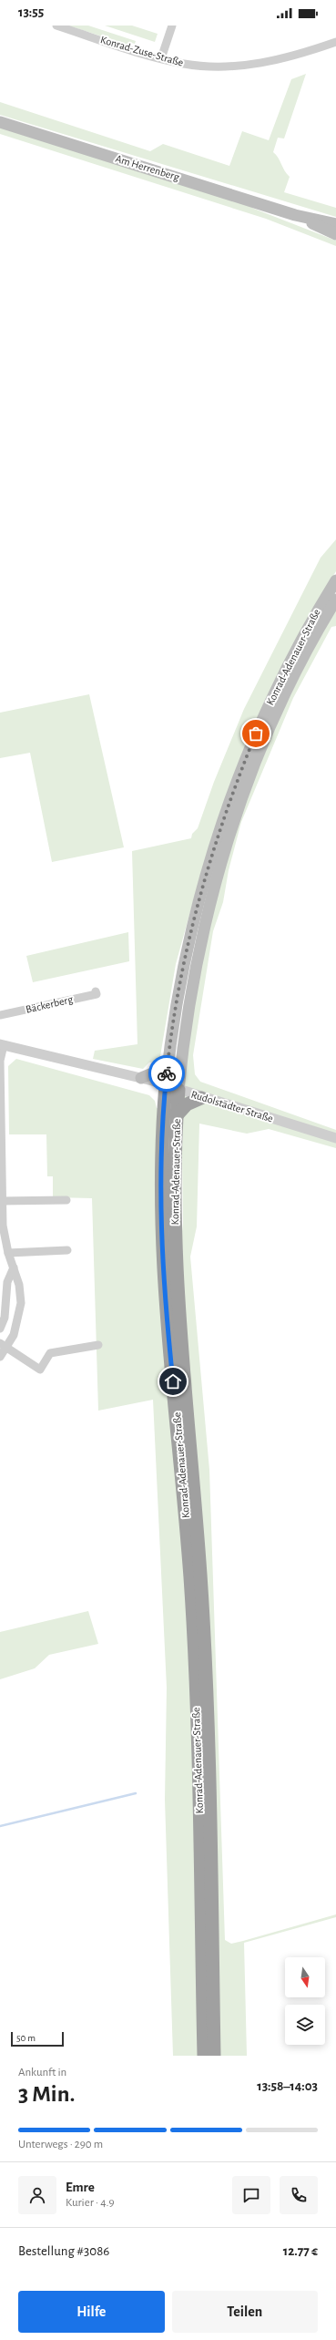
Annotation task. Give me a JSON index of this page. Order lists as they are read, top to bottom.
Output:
{
  "streets": {
    "highway": ["Konrad-Adenauer-Straße"],
    "main road": ["Am Herrenberg"],
    "street": ["Konrad-Zuse-Straße", "Bäckerberg", "Rudolstädter Straße"]
  },
  "crossings": [
    ["Konrad-Adenauer-Straße", "Rudolstädter Straße"]
  ],
  "scale_bar": "50 m",
  "north": "bottom",
  "page": {
    "status": "13:55",
    "scale": "50 m",
    "heading": ["3 Min.", "Ankunft in", "13:58–14:03"],
    "panel": [
      "Emre",
      "Kurier · 4.9",
      "Bestellung #3086",
      "12.77 €"
    ],
    "bar": "Unterwegs · 290 m",
    "buttons": ["Hilfe", "Teilen"]
  }
}
